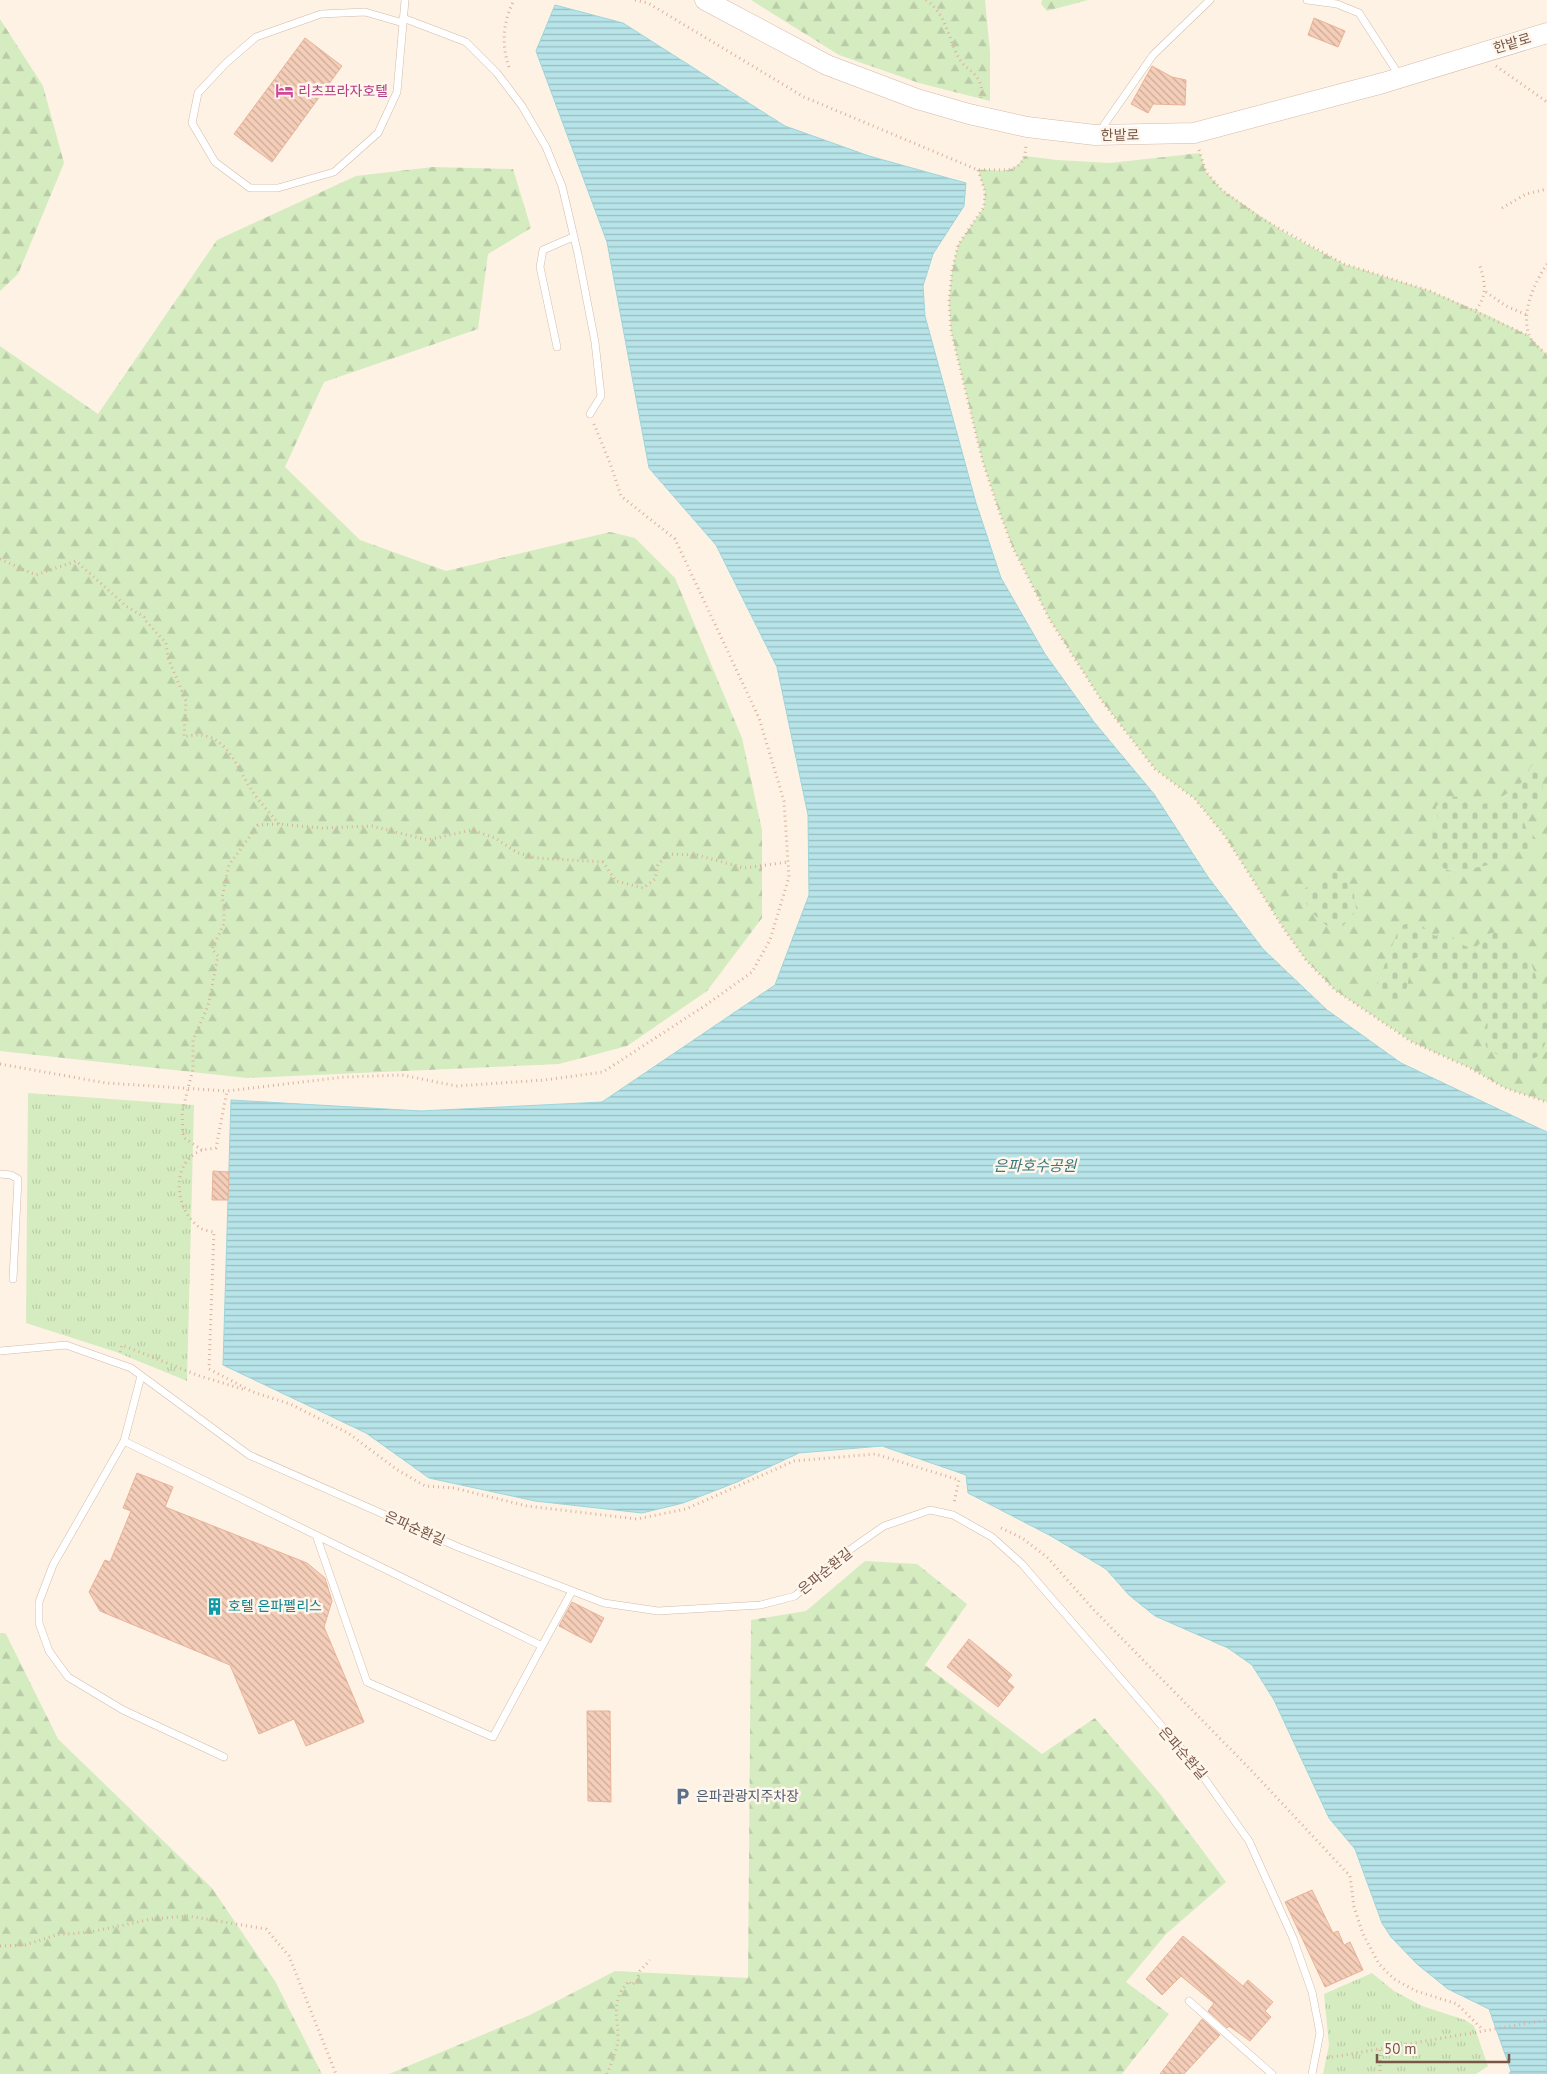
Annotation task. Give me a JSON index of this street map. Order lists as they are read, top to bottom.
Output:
{
  "streets": {
    "street": ["한밭로"],
    "lane": ["은파순환길"]
  },
  "water": ["은파호수공원"],
  "places": {
    "hotel": ["리츠프라자호텔"],
    "building": ["호텔 은파펠리스"],
    "parking": ["은파관광지주차장"]
  },
  "scale_bar": "50 m"
}
